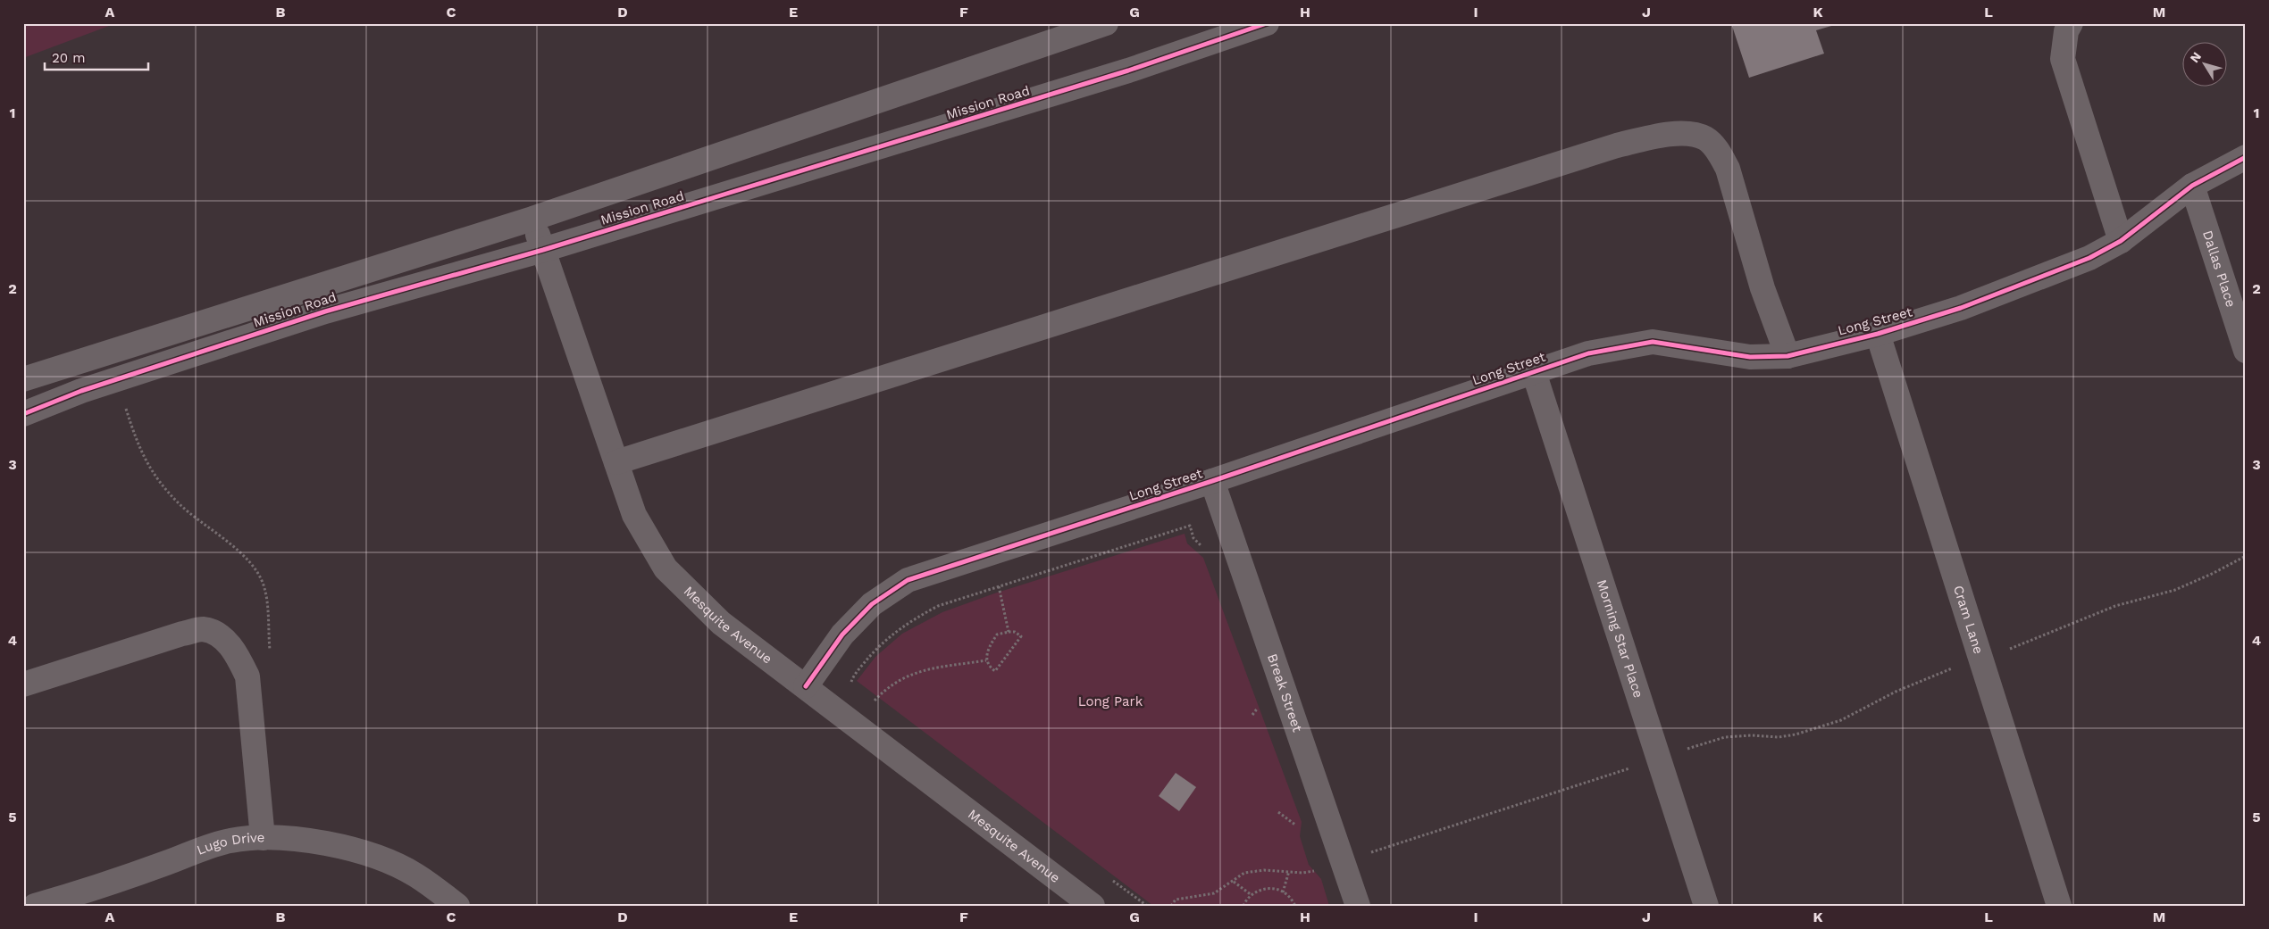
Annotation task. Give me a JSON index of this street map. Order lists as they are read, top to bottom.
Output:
{
  "streets": {
    "street": [
      "Mission Road",
      "Dallas Place",
      "Long Street",
      "Cram Lane",
      "Mesquite Avenue",
      "Morning Star Place",
      "Break Street",
      "Lugo Drive"
    ]
  },
  "crossings": [
    ["Mission Road", "Mesquite Avenue"],
    ["Dallas Place", "Long Street"],
    ["Long Street", "Cram Lane"],
    ["Long Street", "Mesquite Avenue"],
    ["Long Street", "Morning Star Place"],
    ["Long Street", "Break Street"]
  ],
  "parks": ["Long Park"],
  "scale_bar": "20 m",
  "north": "top left",
  "grid": {
    "columns": [
      "A",
      "B",
      "C",
      "D",
      "E",
      "F",
      "G",
      "H",
      "I",
      "J",
      "K",
      "L",
      "M"
    ],
    "rows": [
      "1",
      "2",
      "3",
      "4",
      "5"
    ]
  }
}
